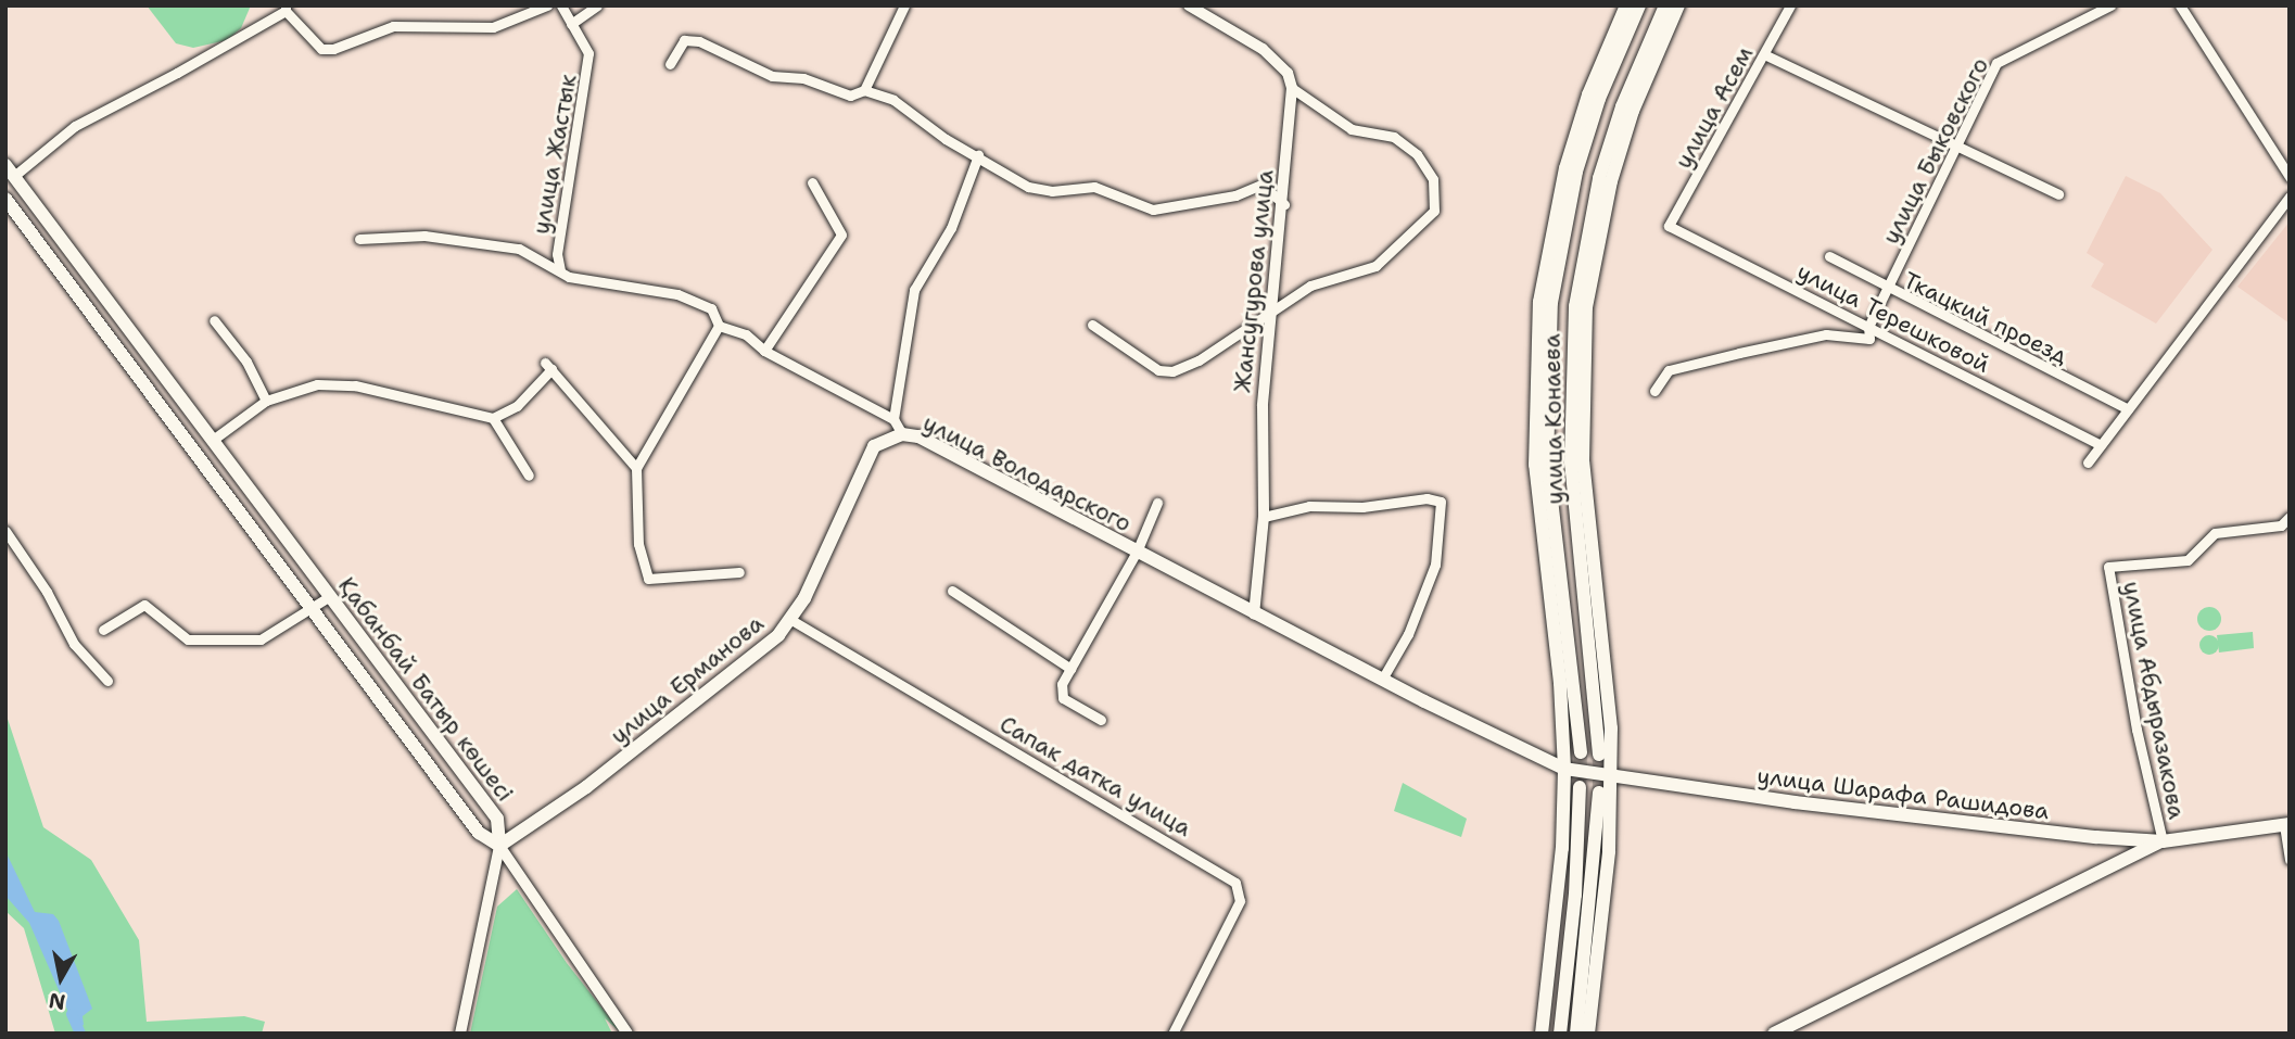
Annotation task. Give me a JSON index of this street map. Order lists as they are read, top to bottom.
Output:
{
  "streets": {
    "main road": [
      "улица Конаева",
      "улица Володарского",
      "улица Ерманова",
      "Қабанбай Батыр көшесі",
      "улица Шарафа Рашидова"
    ],
    "street": [
      "улица Асем",
      "улица Быковского",
      "улица Жастык",
      "Жансугурова улица",
      "улица Терешковой",
      "Ткацкий проезд",
      "улица Абдыразакова",
      "Сапак датка улица"
    ]
  },
  "crossings": [
    ["улица Асем", "улица Терешковой"],
    ["улица Быковского", "улица Терешковой"],
    ["улица Быковского", "Ткацкий проезд"],
    ["улица Жастык", "улица Володарского"],
    ["Жансугурова улица", "улица Володарского"],
    ["улица Володарского", "улица Ерманова"],
    ["улица Володарского", "улица Шарафа Рашидова"],
    ["улица Ерманова", "Қабанбай Батыр көшесі"],
    ["улица Ерманова", "Сапак датка улица"],
    ["улица Абдыразакова", "улица Шарафа Рашидова"]
  ],
  "north": "bottom"
}
